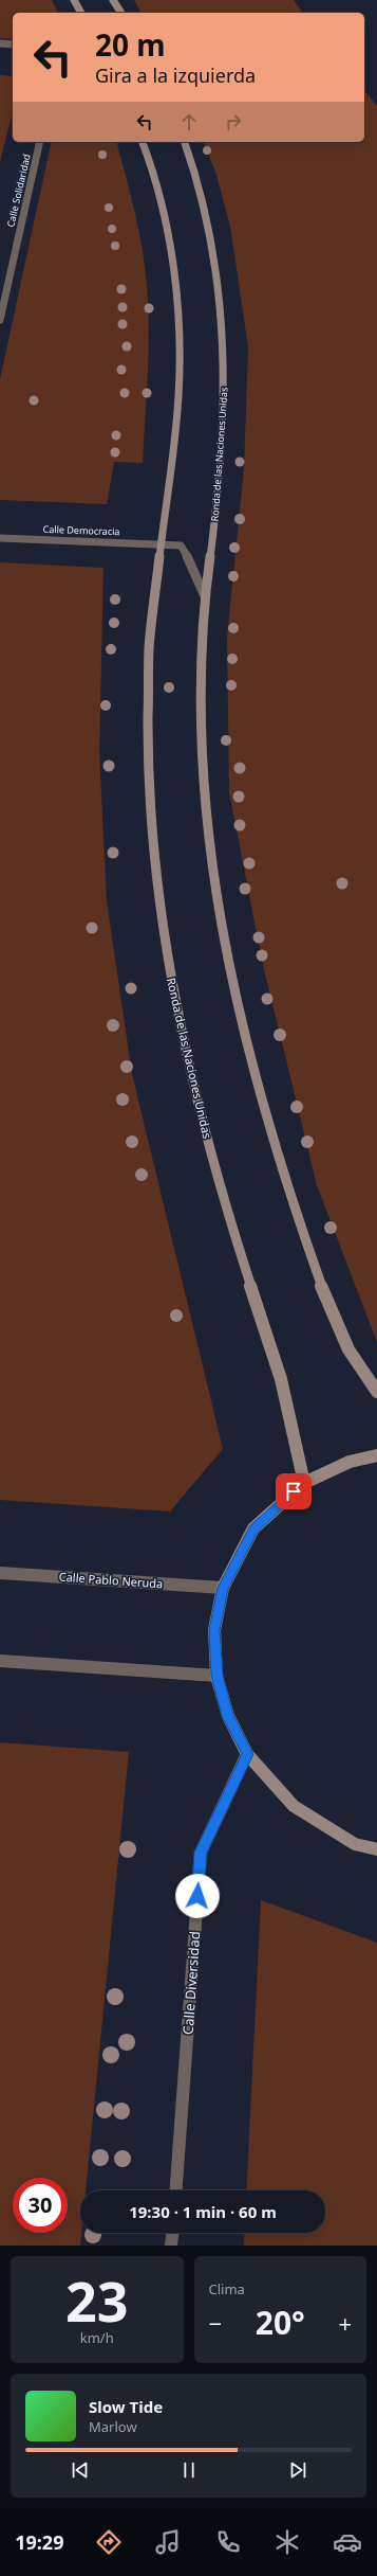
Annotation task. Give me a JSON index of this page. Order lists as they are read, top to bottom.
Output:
{
  "streets": {
    "street": [
      "Calle Solidaridad",
      "Ronda de las Naciones Unidas",
      "Calle Democracia",
      "Calle Pablo Neruda",
      "Calle Diversidad"
    ]
  },
  "crossings": [
    ["Ronda de las Naciones Unidas", "Calle Democracia"]
  ],
  "page": {
    "turn": ["20 m", "Gira a la izquierda"],
    "limit": "30",
    "trip": "19:30 · 1 min · 60 m",
    "tile": [
      ["23", "km/h"],
      "Clima"
    ],
    "heat": ["−", "20°", "+"],
    "song": ["Slow Tide", "Marlow"],
    "tabs": "19:29"
  }
}
